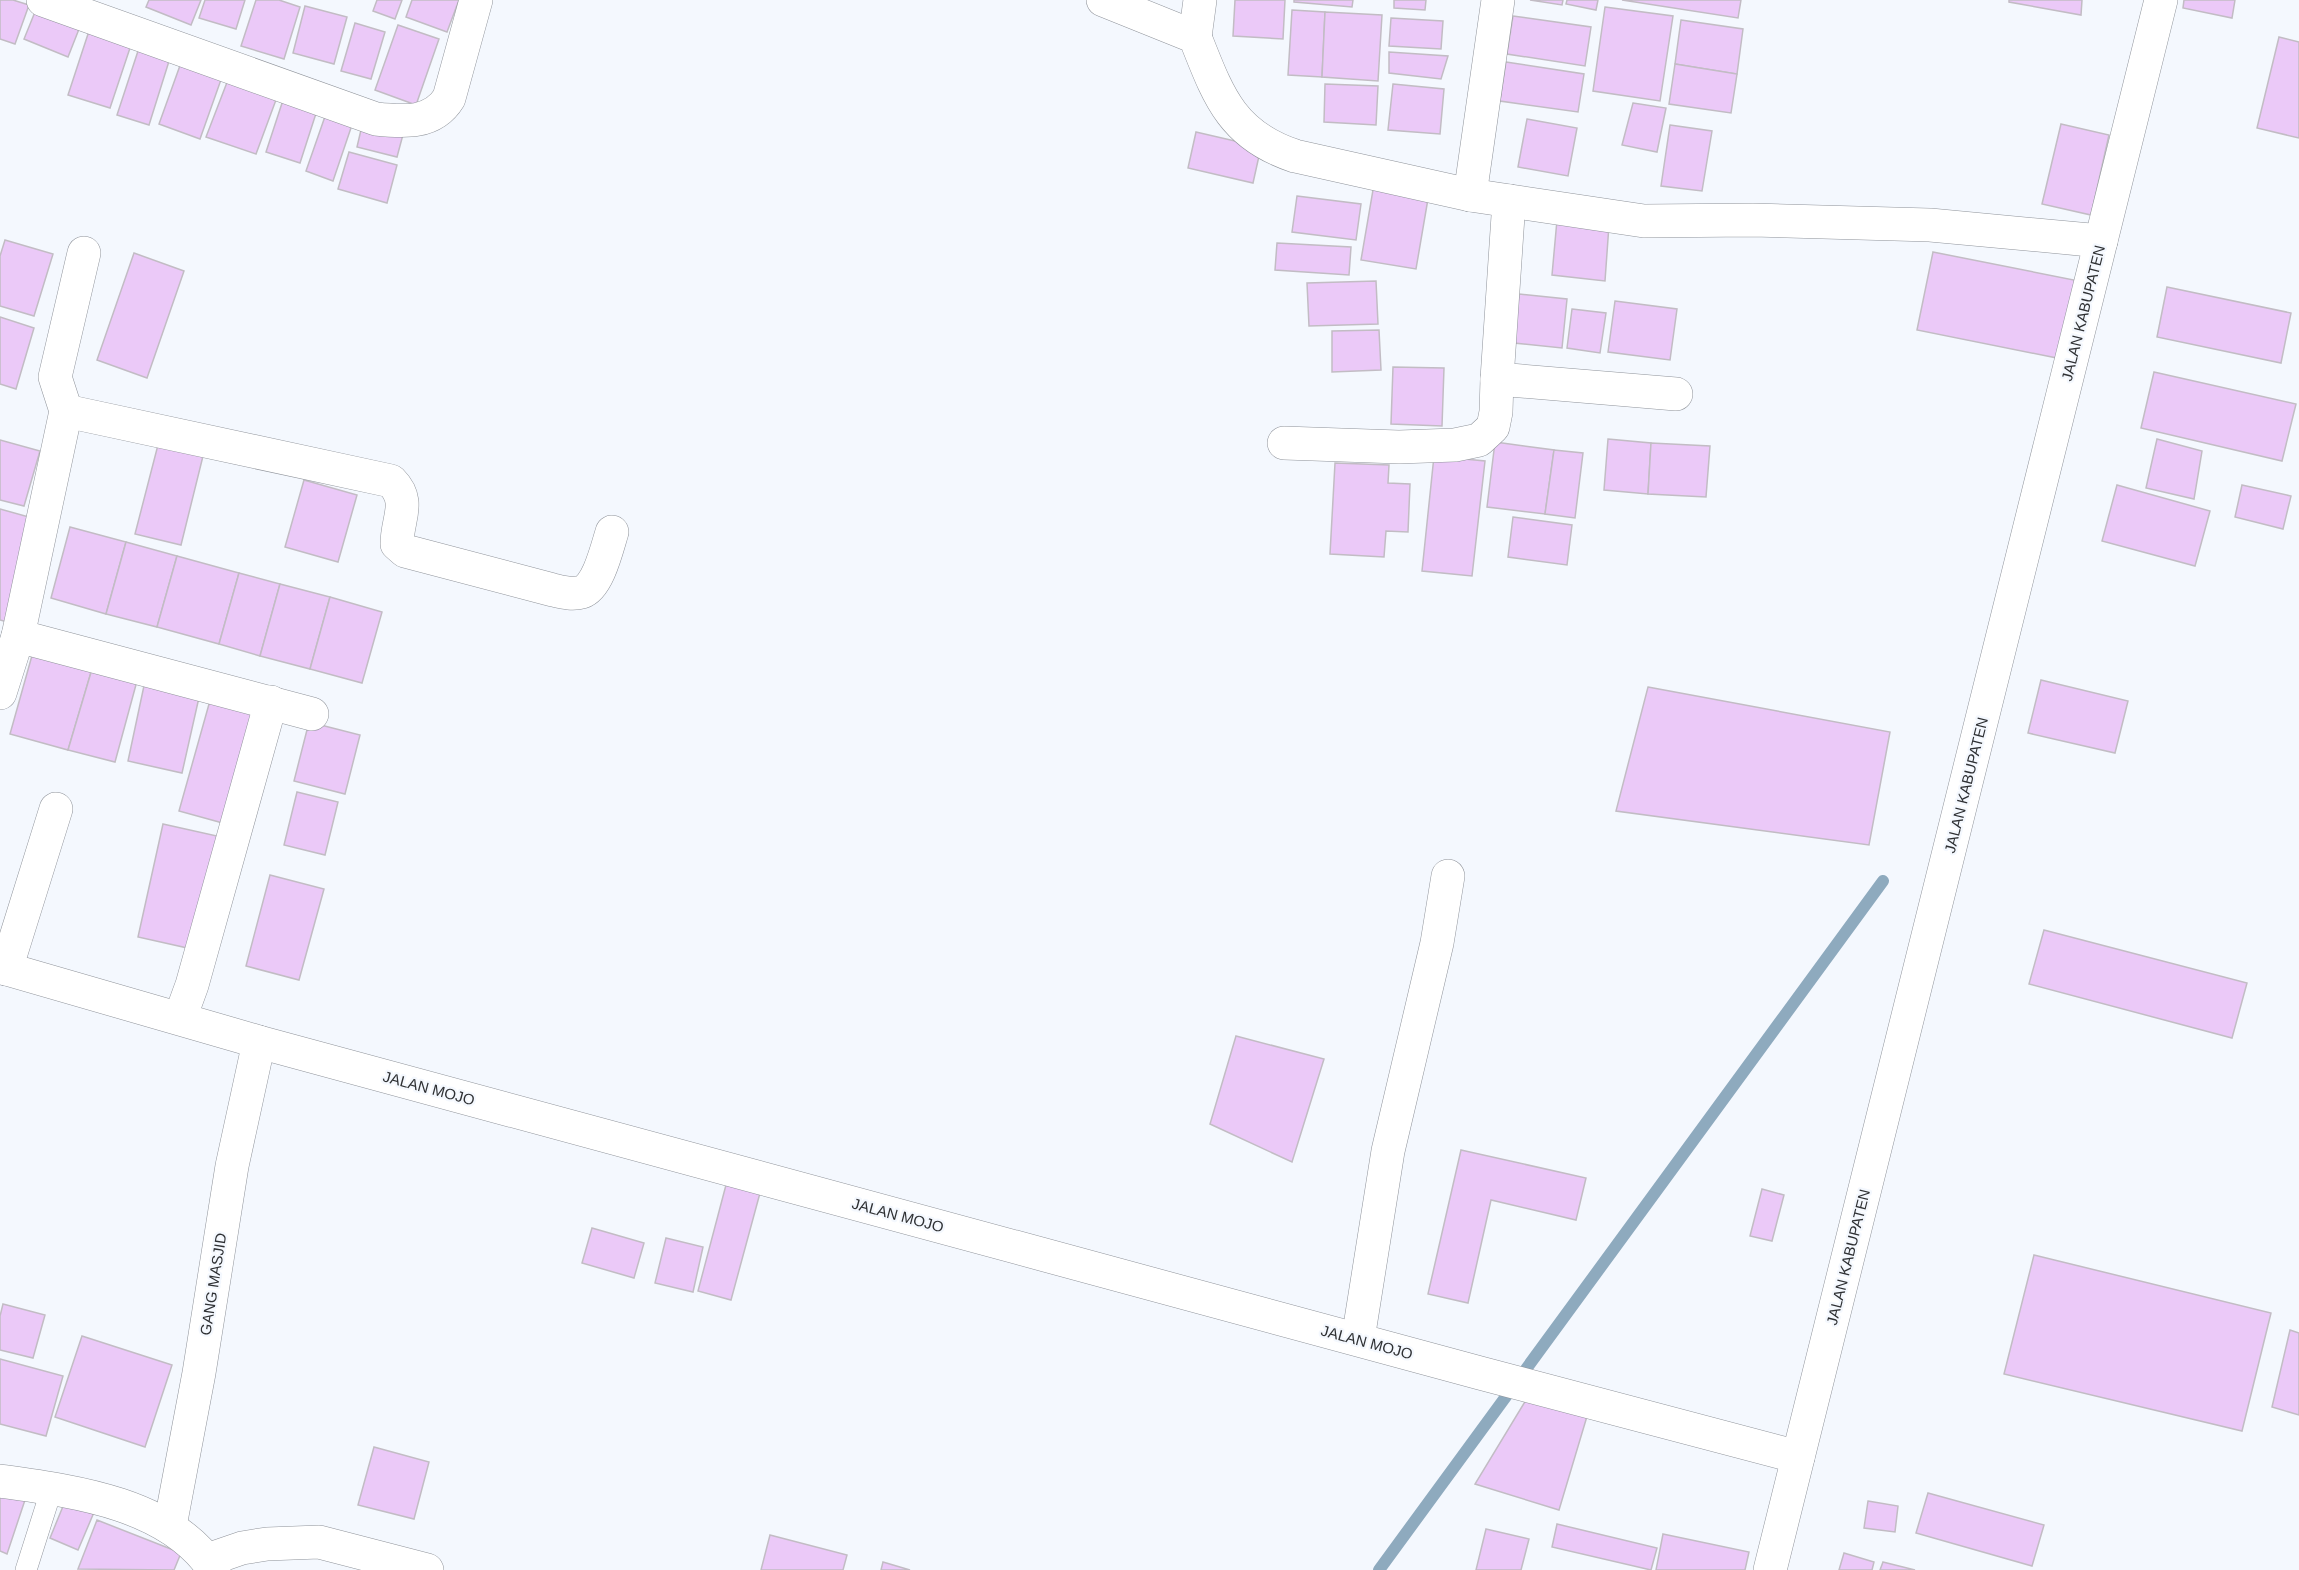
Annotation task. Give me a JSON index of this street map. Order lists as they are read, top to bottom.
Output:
{
  "streets": {
    "street": ["JALAN KABUPATEN", "JALAN MOJO", "GANG MASJID"]
  },
  "crossings": [
    ["JALAN KABUPATEN", "JALAN MOJO"],
    ["JALAN MOJO", "GANG MASJID"]
  ]
}
